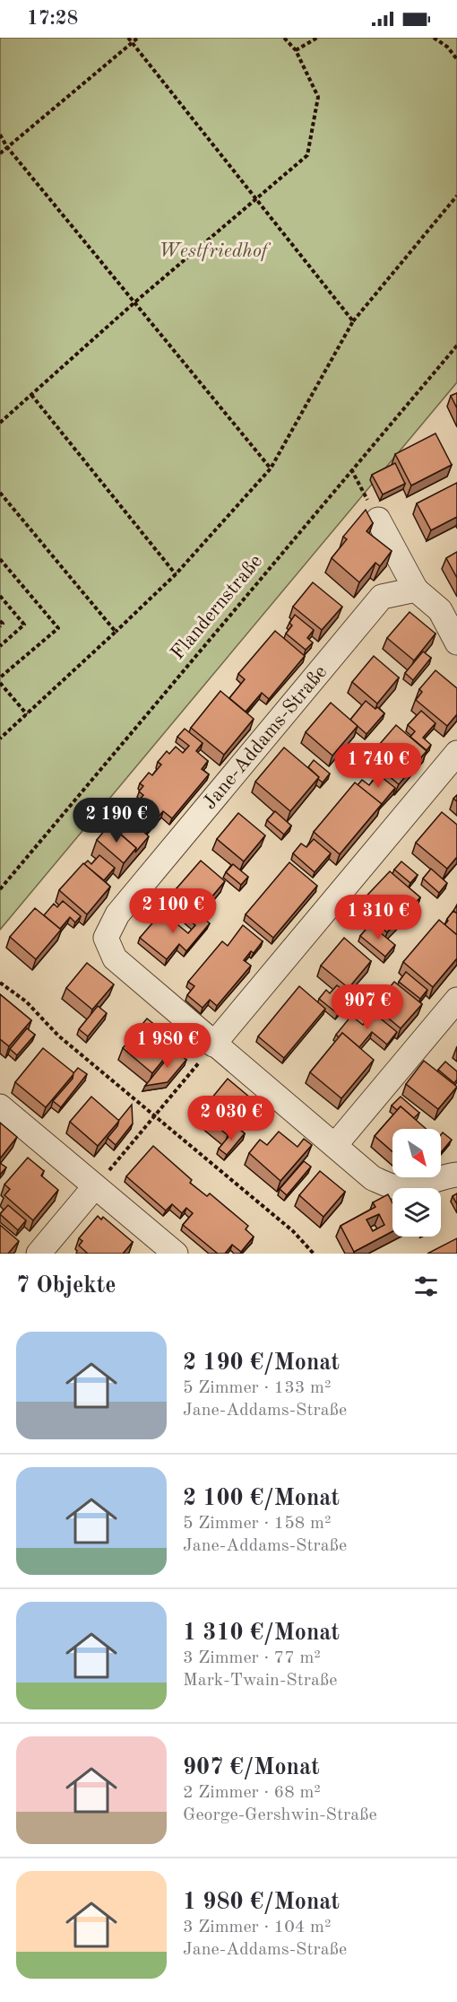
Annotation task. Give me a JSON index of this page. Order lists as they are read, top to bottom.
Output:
{
  "streets": {
    "street": ["Jane-Addams-Straße"],
    "path": ["Flandernstraße"]
  },
  "parks": ["Westfriedhof"],
  "north": "bottom right",
  "page": {
    "status": "17:28",
    "price": [
      "1 740 €",
      "2 190 €",
      "2 100 €",
      "1 310 €",
      "907 €",
      "1 980 €",
      "2 030 €"
    ],
    "heading": "7 Objekte",
    "list": [
      {
        "name": "2 190 €/Monat",
        "note": "5 Zimmer · 133 m² · Jane-Addams-Straße"
      },
      {
        "name": "2 100 €/Monat",
        "note": "5 Zimmer · 158 m² · Jane-Addams-Straße"
      },
      {
        "name": "1 310 €/Monat",
        "note": "3 Zimmer · 77 m² · Mark-Twain-Straße"
      },
      {
        "name": "907 €/Monat",
        "note": "2 Zimmer · 68 m² · George-Gershwin-Straße"
      },
      {
        "name": "1 980 €/Monat",
        "note": "3 Zimmer · 104 m² · Jane-Addams-Straße"
      }
    ]
  }
}
